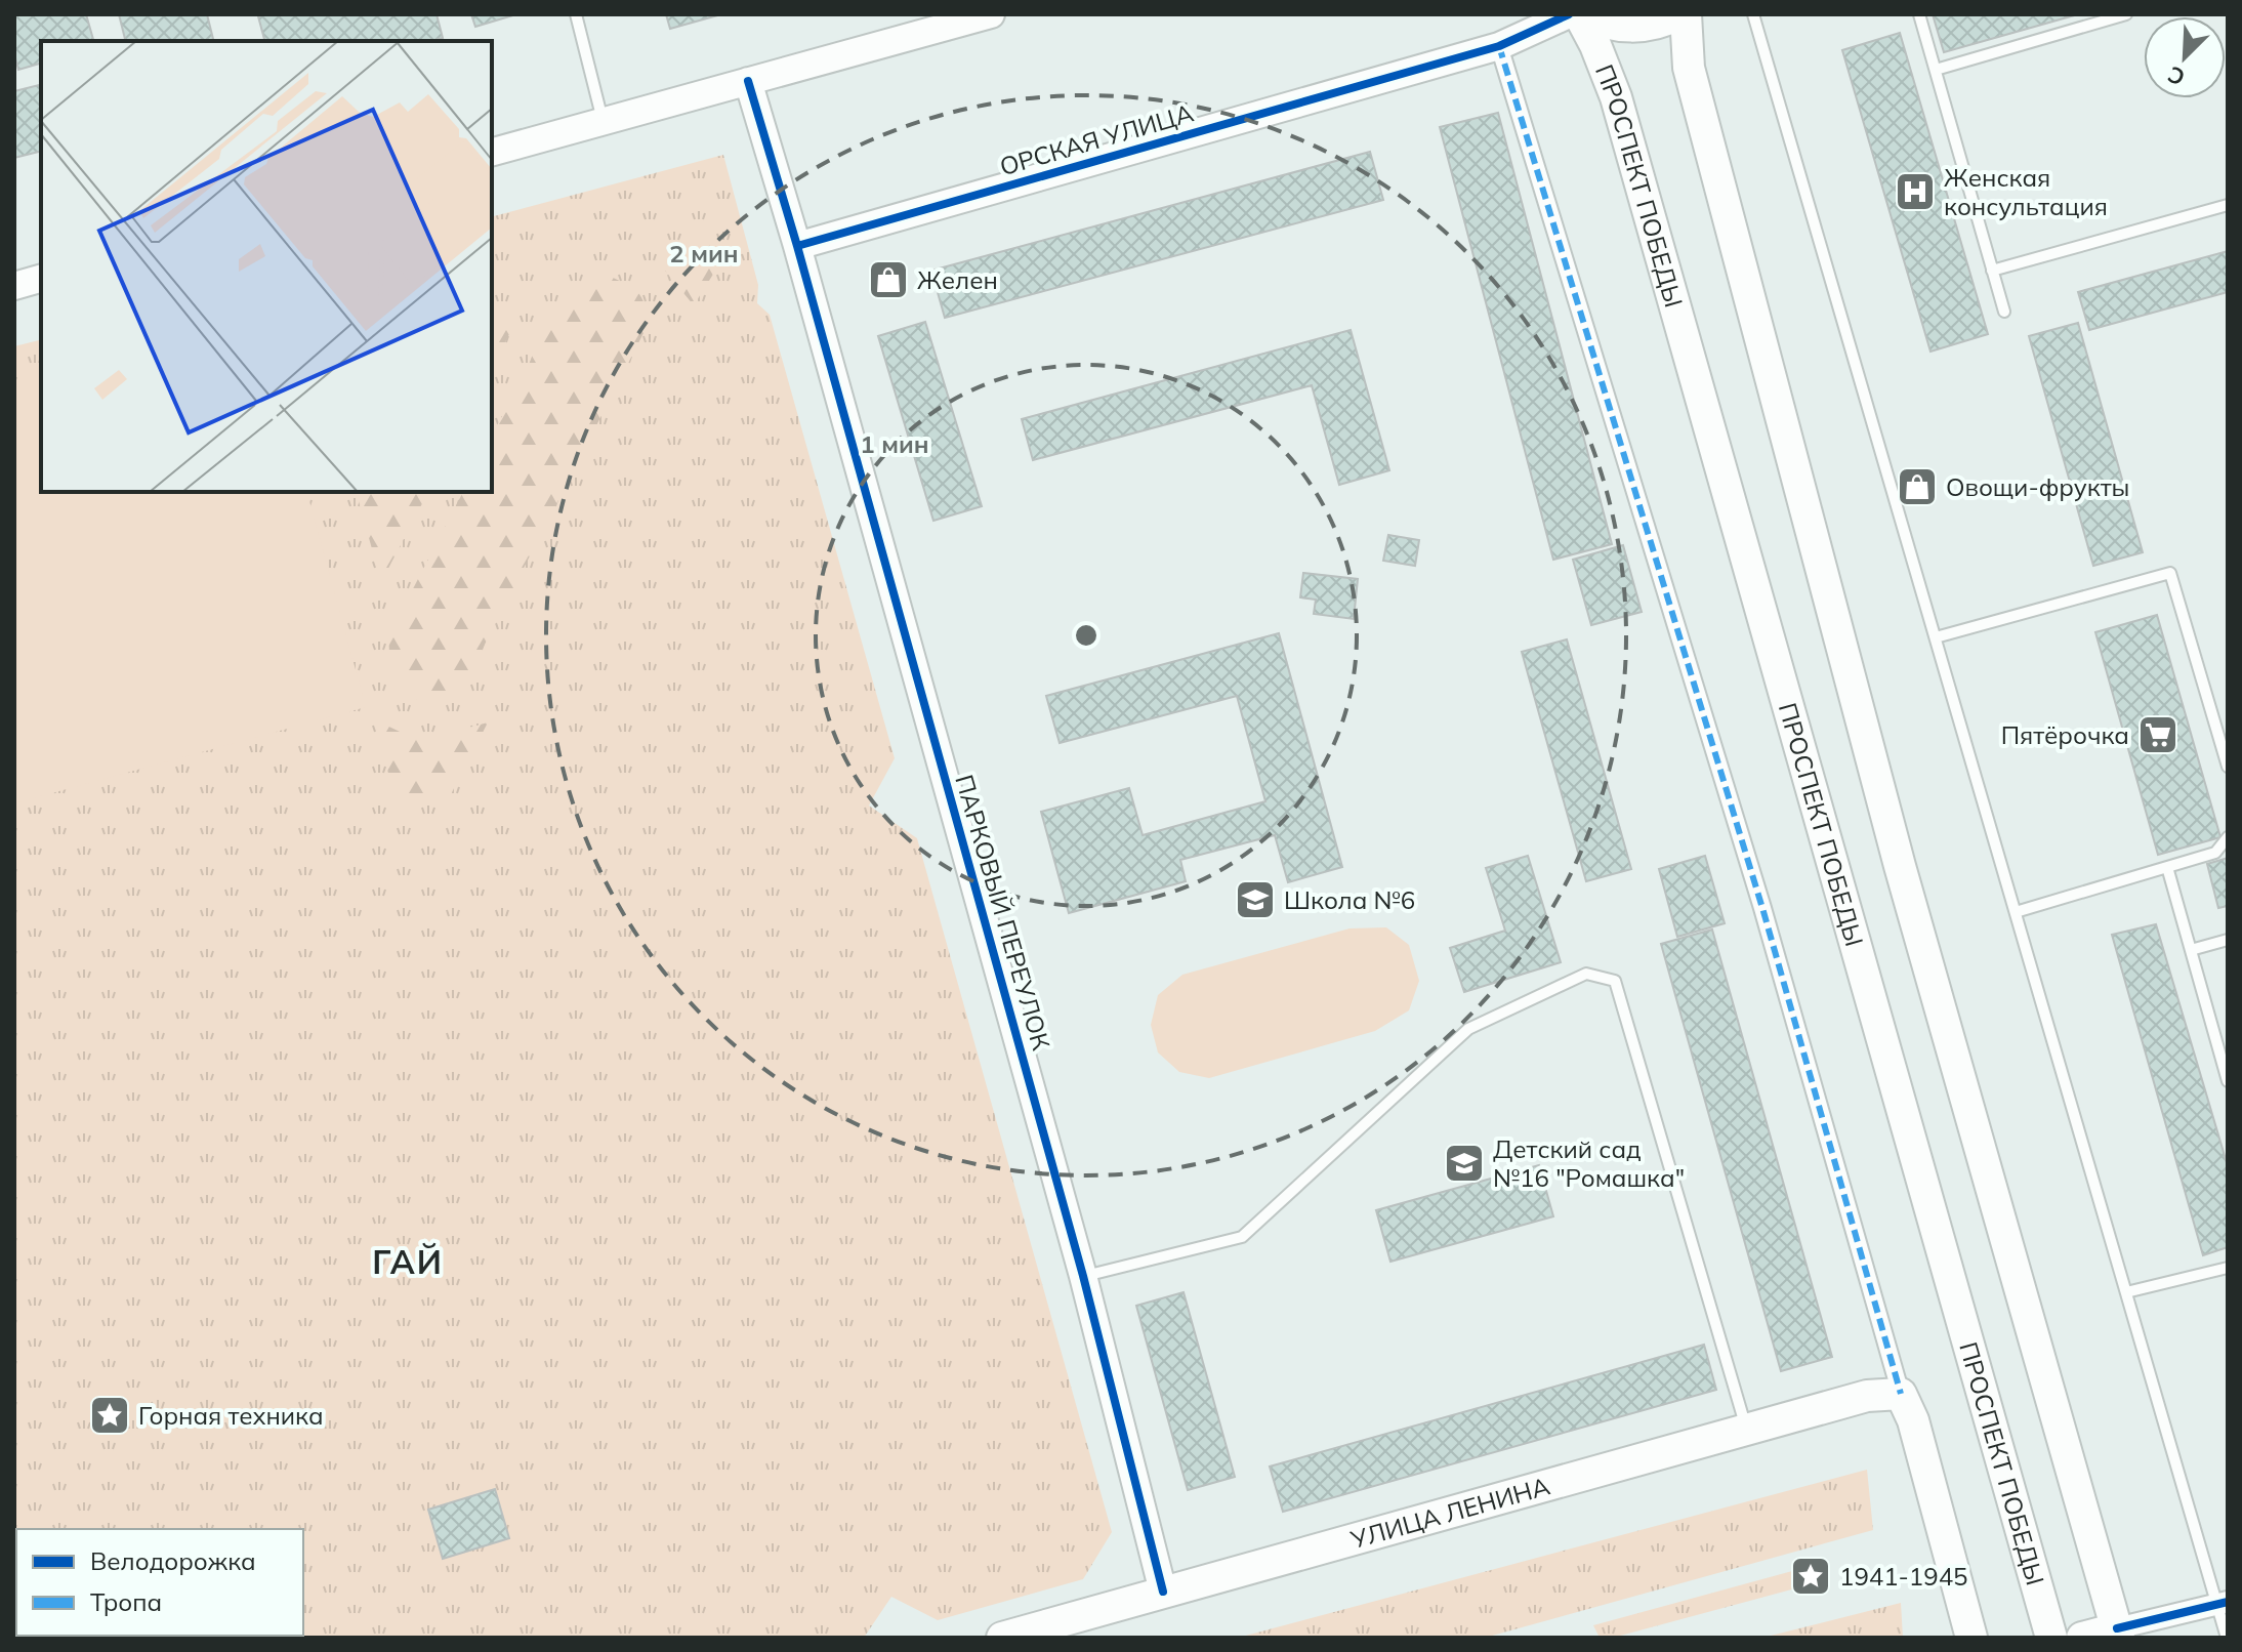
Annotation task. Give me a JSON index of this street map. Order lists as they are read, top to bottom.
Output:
{
  "streets": {
    "main road": ["ПРОСПЕКТ ПОБЕДЫ", "УЛИЦА ЛЕНИНА"],
    "street": ["ОРСКАЯ УЛИЦА", "ПАРКОВЫЙ ПЕРЕУЛОК"]
  },
  "crossings": [
    ["ОРСКАЯ УЛИЦА", "ПАРКОВЫЙ ПЕРЕУЛОК"],
    ["ПАРКОВЫЙ ПЕРЕУЛОК", "УЛИЦА ЛЕНИНА"]
  ],
  "districts": ["ГАЙ"],
  "places": {
    "hospital": ["Женская консультация"],
    "shop": ["Желен", "Овощи-фрукты"],
    "supermarket": ["Пятёрочка"],
    "school or university": ["Школа №6", "Детский сад №16 \"Ромашка\""],
    "place": ["Горная техника", "1941-1945"]
  },
  "legend": ["Велодорожка", "Тропа"],
  "north": "bottom left",
  "rings": ["2 мин", "1 мин"]
}
